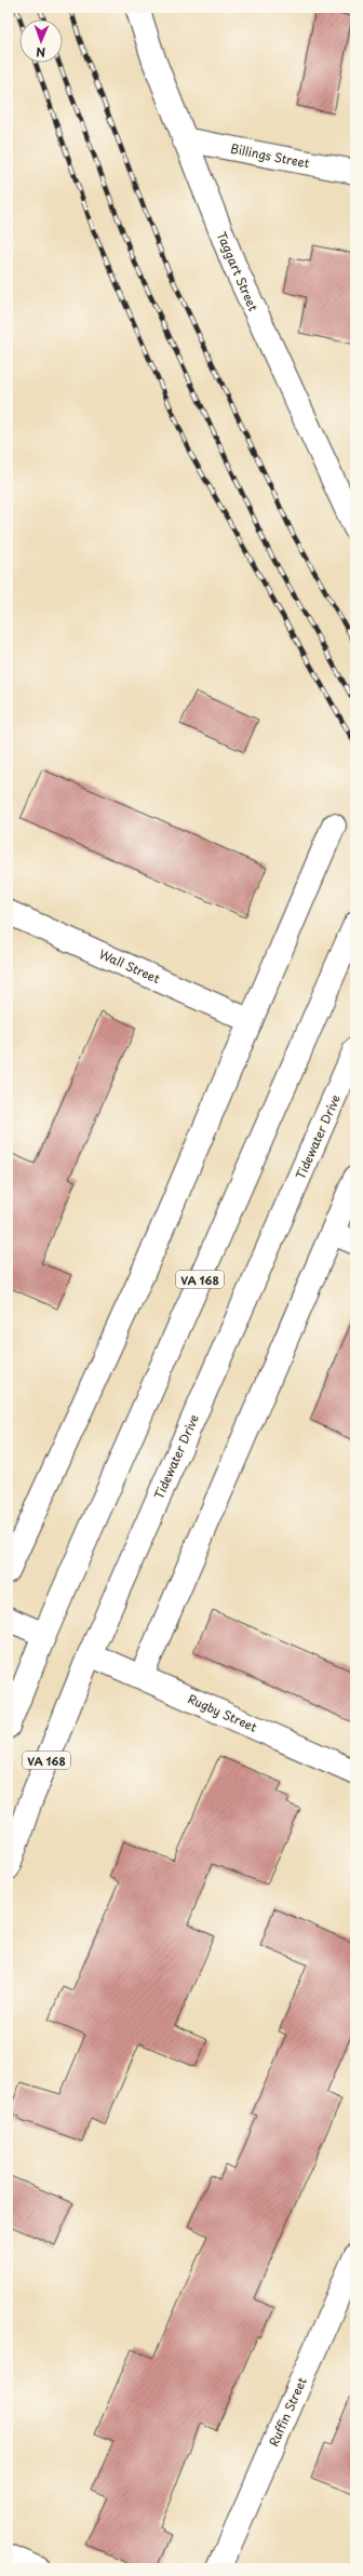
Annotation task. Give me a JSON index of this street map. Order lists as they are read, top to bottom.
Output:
{
  "streets": {
    "main road": [
      "Billings Street",
      "Taggart Street",
      "Wall Street",
      "Tidewater Drive",
      "VA 168",
      "Rugby Street",
      "Ruffin Street"
    ]
  },
  "crossings": [
    ["Billings Street", "Taggart Street"],
    ["Tidewater Drive", "Rugby Street"]
  ],
  "north": "bottom"
}
